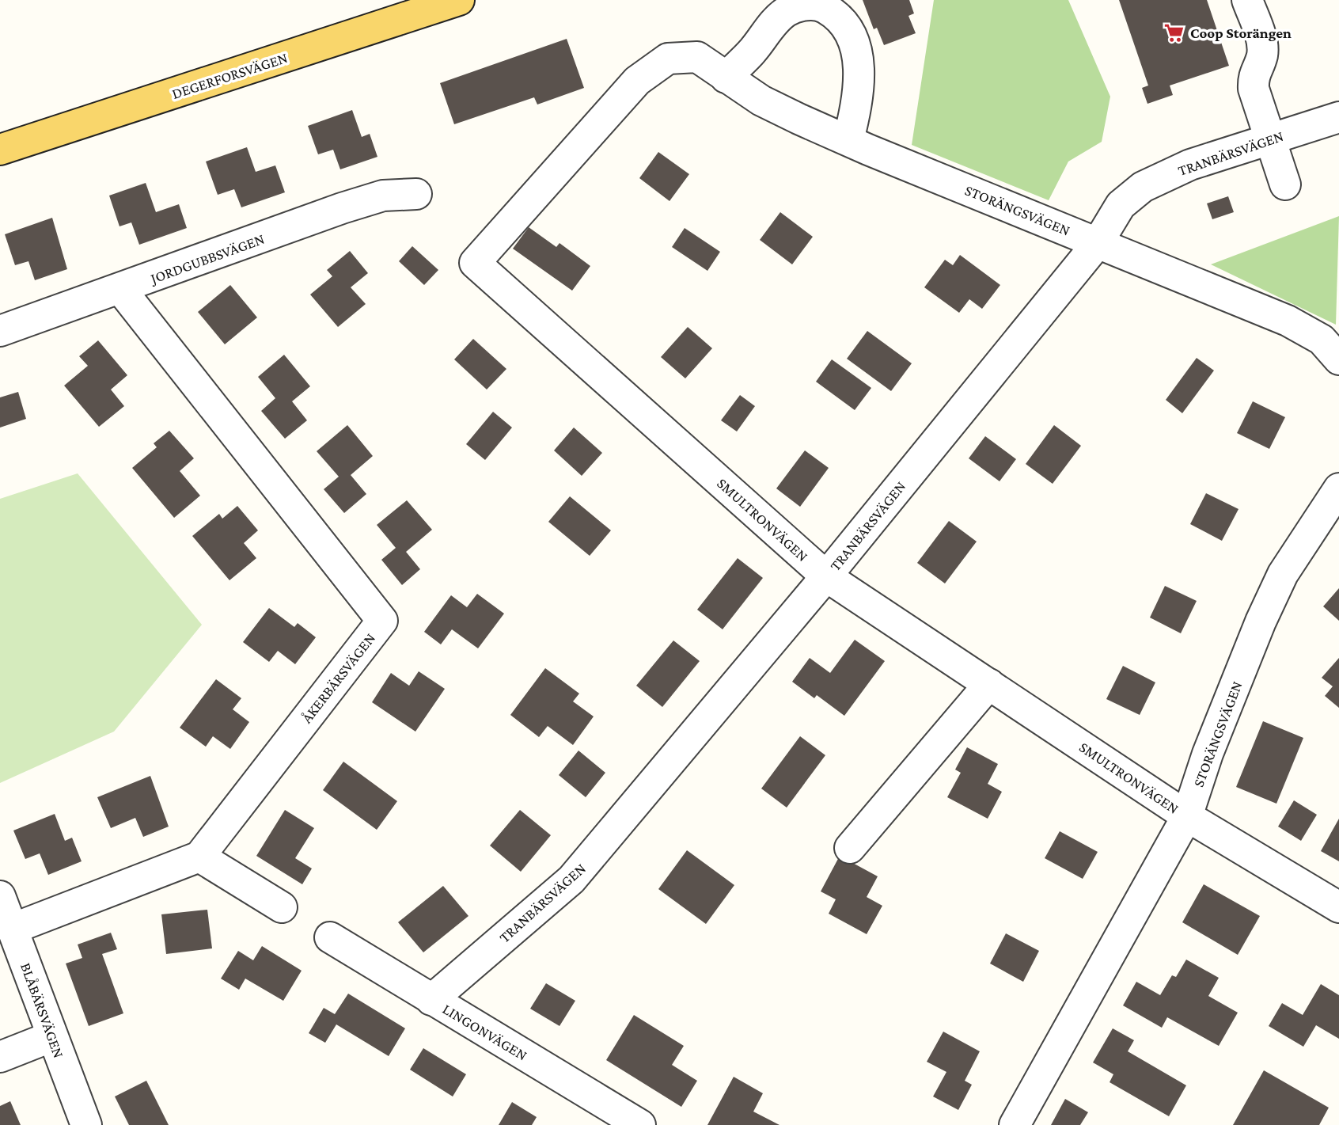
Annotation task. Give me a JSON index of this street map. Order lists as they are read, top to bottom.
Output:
{
  "streets": {
    "main road": ["DEGERFORSVÄGEN"],
    "street": [
      "TRANBÄRSVÄGEN",
      "STORÄNGSVÄGEN",
      "JORDGUBBSVÄGEN",
      "SMULTRONVÄGEN",
      "ÅKERBÄRSVÄGEN",
      "BLÅBÄRSVÄGEN",
      "LINGONVÄGEN"
    ]
  },
  "crossings": [
    ["TRANBÄRSVÄGEN", "STORÄNGSVÄGEN"],
    ["TRANBÄRSVÄGEN", "SMULTRONVÄGEN"],
    ["TRANBÄRSVÄGEN", "LINGONVÄGEN"],
    ["STORÄNGSVÄGEN", "SMULTRONVÄGEN"],
    ["JORDGUBBSVÄGEN", "ÅKERBÄRSVÄGEN"]
  ],
  "places": {
    "supermarket": ["Coop Storängen"]
  }
}
